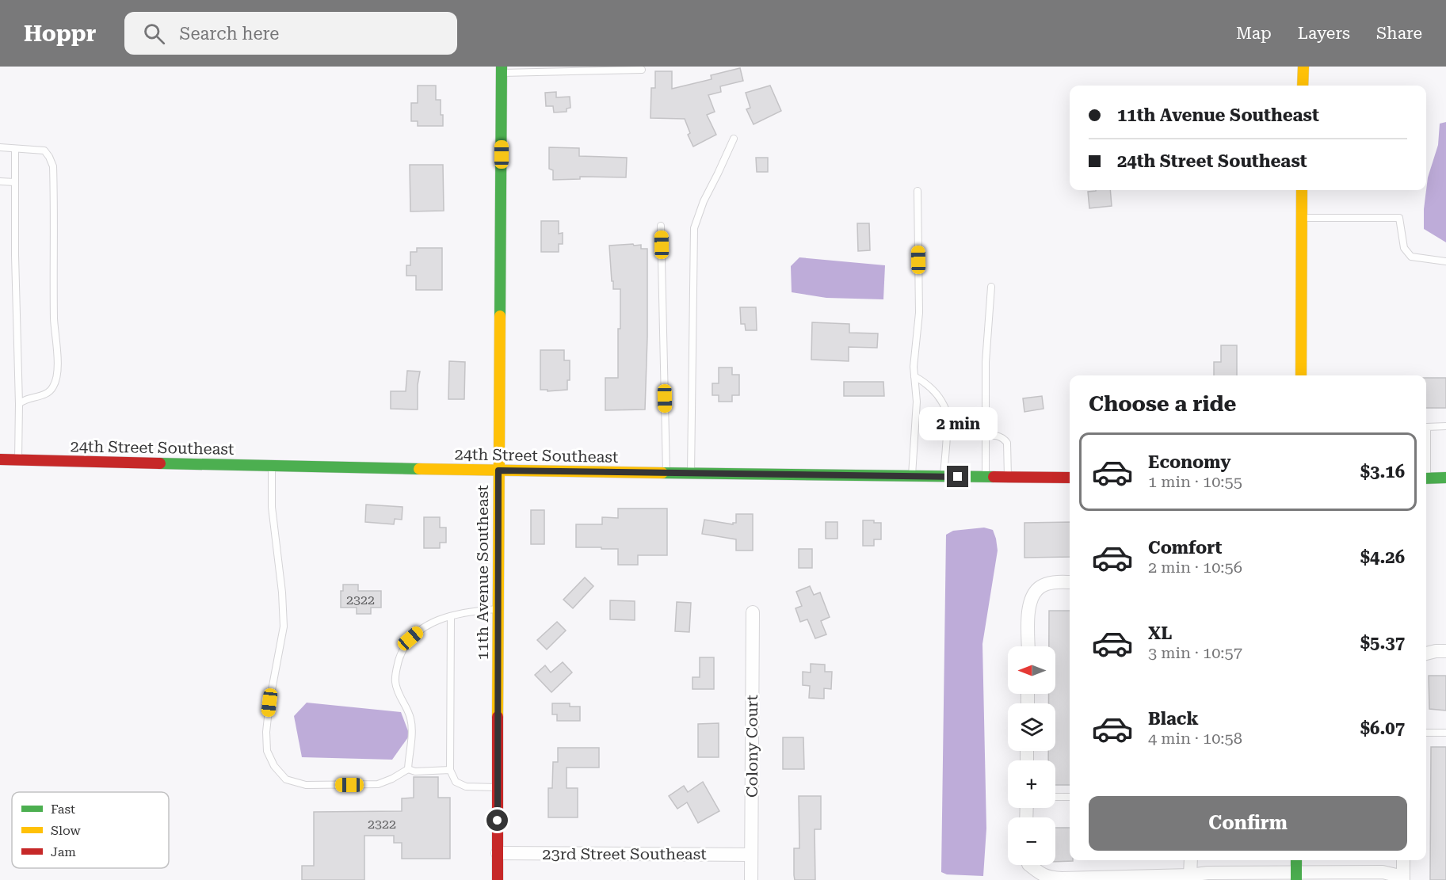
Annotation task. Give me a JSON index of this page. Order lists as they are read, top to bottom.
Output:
{
  "streets": {
    "street": [
      "24th Street Southeast",
      "11th Avenue Southeast",
      "Colony Court",
      "23rd Street Southeast"
    ]
  },
  "crossings": [
    ["24th Street Southeast", "11th Avenue Southeast"],
    ["11th Avenue Southeast", "23rd Street Southeast"],
    ["Colony Court", "23rd Street Southeast"]
  ],
  "house_numbers": ["2322", "2322"],
  "legend": ["Fast", "Slow", "Jam"],
  "north": "left",
  "page": {
    "header": "Hoppr",
    "search": "Search here",
    "nav": ["Map", "Layers", "Share"],
    "banner": ["11th Avenue Southeast", "24th Street Southeast"],
    "heading": "Choose a ride",
    "bubble": "2 min",
    "list": [
      {
        "name": "Economy",
        "note": "1 min · 10:55",
        "value": "$3.16"
      },
      {
        "name": "Comfort",
        "note": "2 min · 10:56",
        "value": "$4.26"
      },
      {
        "name": "XL",
        "note": "3 min · 10:57",
        "value": "$5.37"
      },
      {
        "name": "Black",
        "note": "4 min · 10:58",
        "value": "$6.07"
      }
    ],
    "map_buttons": ["+", "−"],
    "buttons": "Confirm"
  }
}
